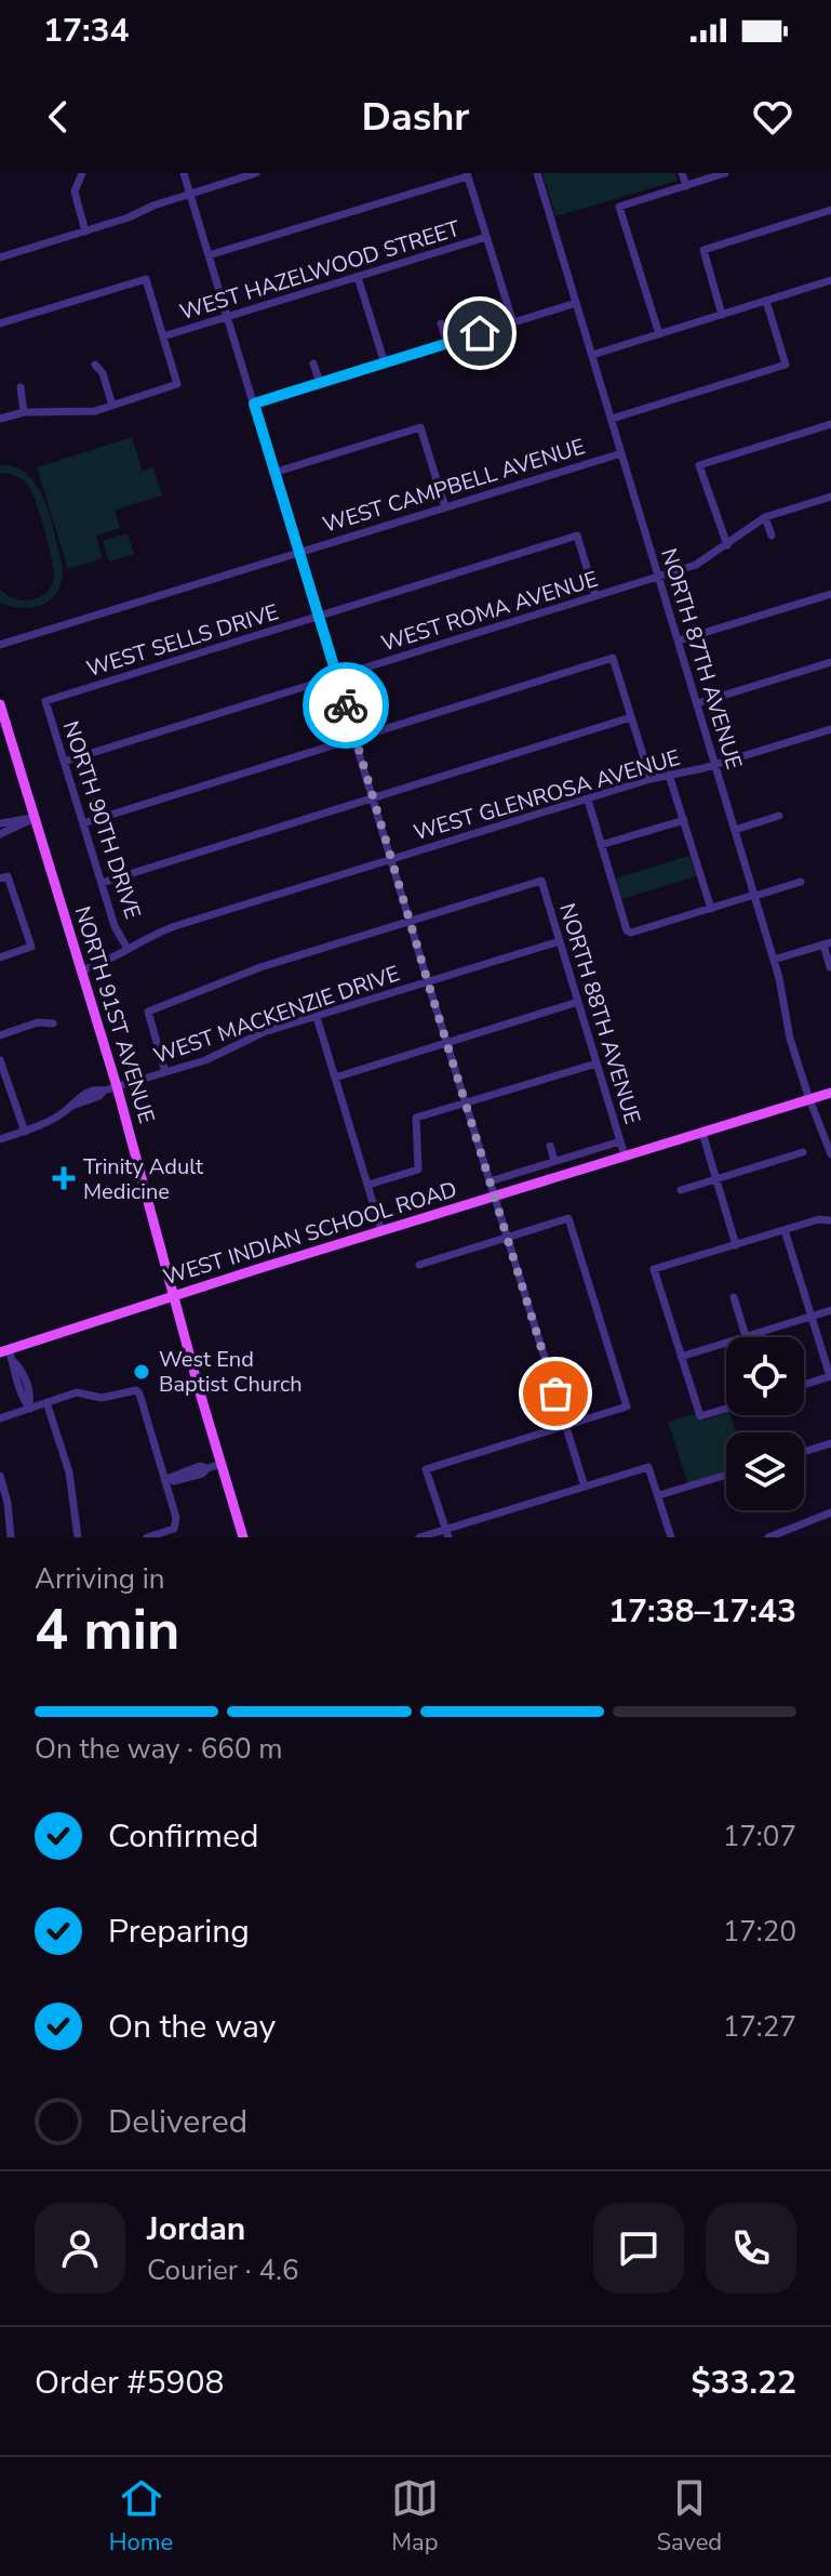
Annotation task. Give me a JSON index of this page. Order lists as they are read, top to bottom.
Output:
{
  "streets": {
    "main road": ["NORTH 91ST AVENUE", "WEST INDIAN SCHOOL ROAD"],
    "street": [
      "WEST HAZELWOOD STREET",
      "WEST CAMPBELL AVENUE",
      "WEST ROMA AVENUE",
      "WEST SELLS DRIVE",
      "NORTH 87TH AVENUE",
      "WEST GLENROSA AVENUE",
      "NORTH 90TH DRIVE",
      "NORTH 88TH AVENUE",
      "WEST MACKENZIE DRIVE"
    ]
  },
  "crossings": [
    ["WEST CAMPBELL AVENUE", "NORTH 87TH AVENUE"],
    ["WEST ROMA AVENUE", "WEST SELLS DRIVE"],
    ["WEST ROMA AVENUE", "NORTH 87TH AVENUE"],
    ["WEST ROMA AVENUE", "NORTH 90TH DRIVE"],
    ["WEST SELLS DRIVE", "NORTH 90TH DRIVE"],
    ["NORTH 87TH AVENUE", "WEST GLENROSA AVENUE"],
    ["NORTH 87TH AVENUE", "WEST INDIAN SCHOOL ROAD"],
    ["WEST GLENROSA AVENUE", "NORTH 90TH DRIVE"],
    ["WEST GLENROSA AVENUE", "NORTH 91ST AVENUE"],
    ["NORTH 88TH AVENUE", "WEST MACKENZIE DRIVE"],
    ["NORTH 88TH AVENUE", "WEST INDIAN SCHOOL ROAD"],
    ["NORTH 91ST AVENUE", "WEST MACKENZIE DRIVE"],
    ["NORTH 91ST AVENUE", "WEST INDIAN SCHOOL ROAD"]
  ],
  "places": {
    "health": ["Trinity Adult Medicine"],
    "other": ["West End Baptist Church"]
  },
  "page": {
    "status": "17:34",
    "header": "Dashr",
    "heading": ["4 min", "Arriving in", "17:38–17:43"],
    "panel": [
      "Jordan",
      "Courier · 4.6",
      "Order #5908",
      "$33.22"
    ],
    "bar": "On the way · 660 m",
    "list": [
      ["Confirmed", "17:07"],
      ["Preparing", "17:20"],
      ["On the way", "17:27"],
      "Delivered"
    ],
    "tabs": ["Home", "Map", "Saved"]
  }
}
